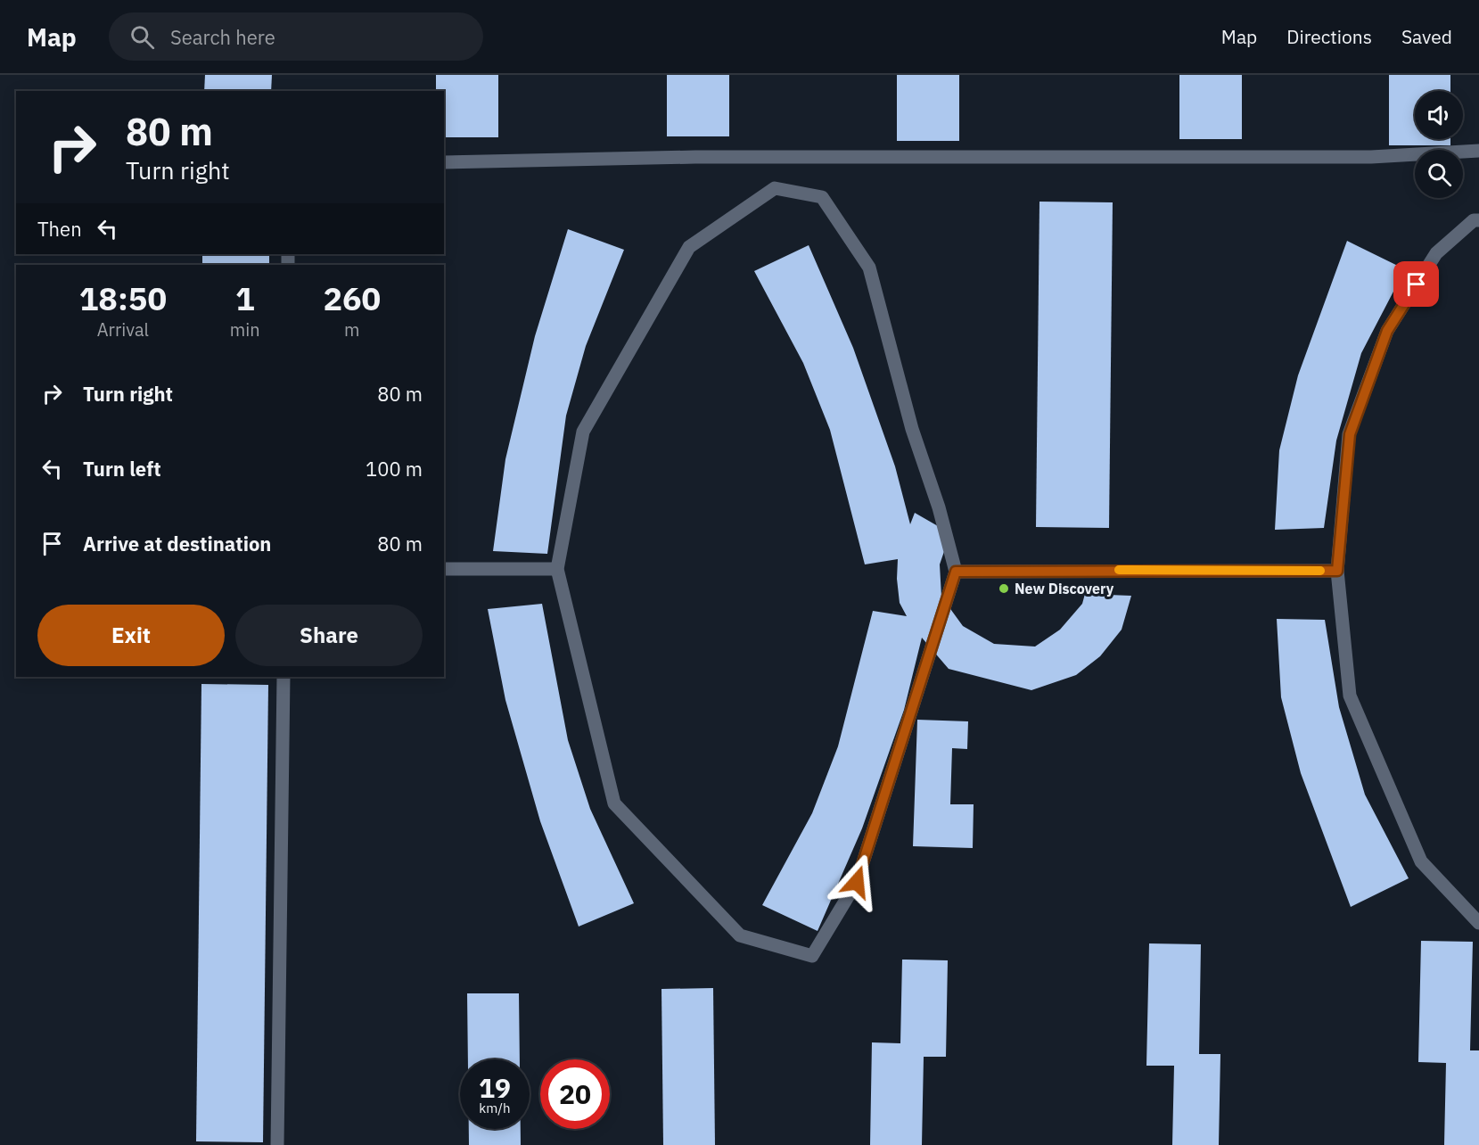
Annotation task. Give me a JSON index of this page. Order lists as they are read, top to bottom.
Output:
{
  "places": ["New Discovery"],
  "page": {
    "header": "Map",
    "search": "Search here",
    "nav": ["Map", "Directions", "Saved"],
    "turn": ["80 m", "Turn right"],
    "then": "Then",
    "eta": [
      "18:50",
      "Arrival",
      "1",
      "min",
      "260",
      "m"
    ],
    "list": [
      {
        "name": "Turn right",
        "value": "80 m"
      },
      {
        "name": "Turn left",
        "value": "100 m"
      },
      {
        "name": "Arrive at destination",
        "value": "80 m"
      }
    ],
    "buttons": ["Exit", "Share"],
    "speed": "19 km/h",
    "limit": "20"
  }
}
